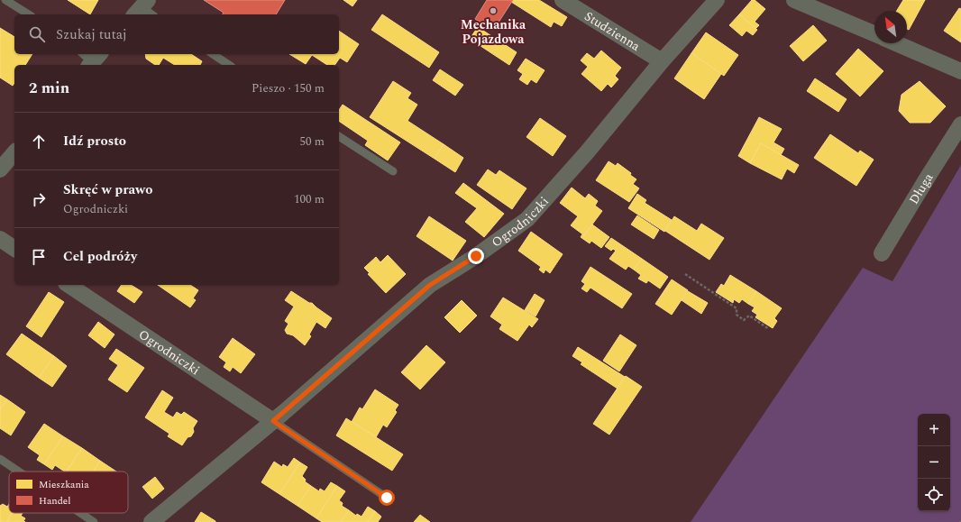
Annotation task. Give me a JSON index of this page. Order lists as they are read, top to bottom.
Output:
{
  "streets": {
    "street": ["Studzienna", "Długa", "Ogrodniczki"]
  },
  "crossings": [
    ["Studzienna", "Ogrodniczki"]
  ],
  "places": ["Mechanika Pojazdowa"],
  "legend": ["Mieszkania", "Handel"],
  "north": "top left",
  "page": {
    "search": "Szukaj tutaj",
    "heading": ["2 min", "Pieszo · 150 m"],
    "list": [
      ["Idź prosto", "50 m"],
      ["Skręć w prawo", "Ogrodniczki", "100 m"],
      "Cel podróży"
    ],
    "map_buttons": ["+", "−"]
  }
}
